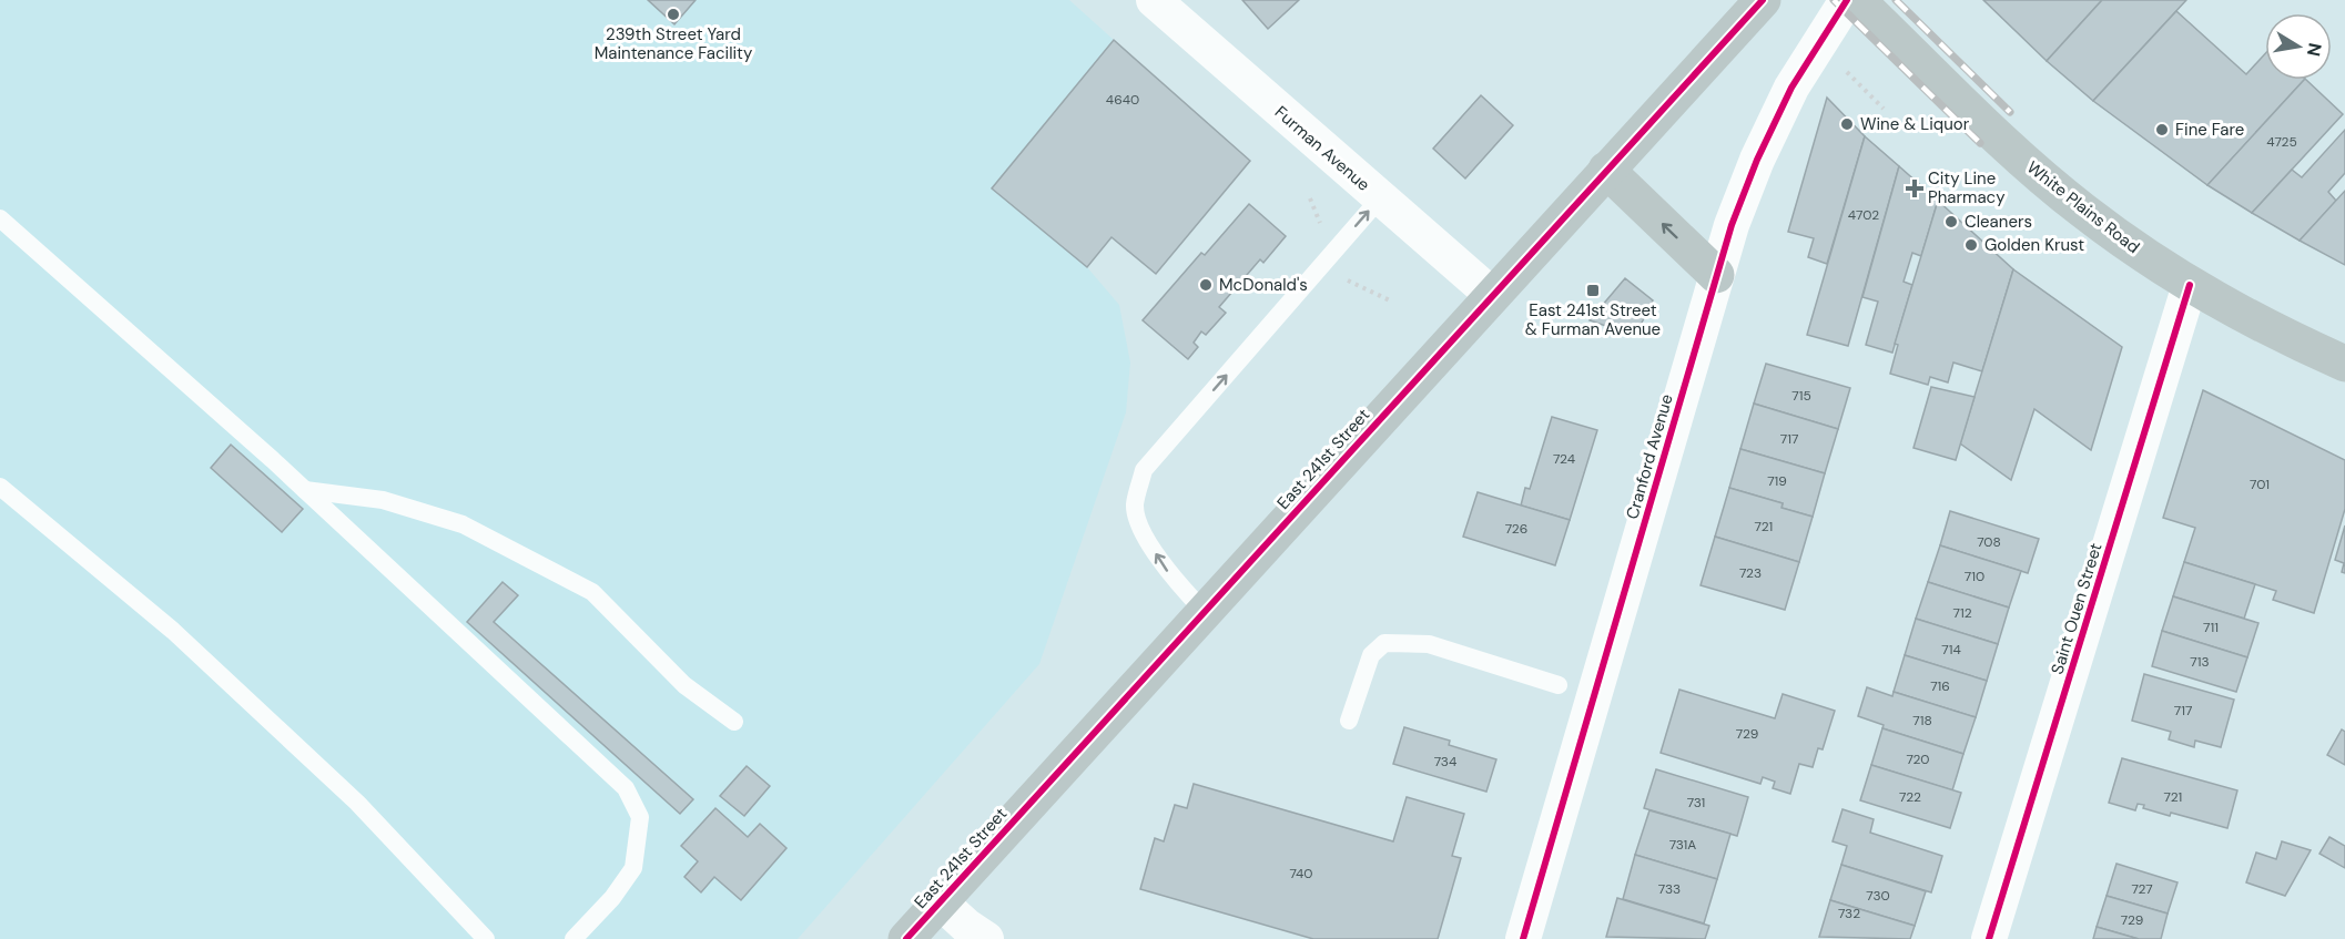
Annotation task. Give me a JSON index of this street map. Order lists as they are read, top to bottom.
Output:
{
  "streets": {
    "main road": ["White Plains Road", "East 241st Street"],
    "street": ["Furman Avenue", "Cranford Avenue", "Saint Ouen Street"]
  },
  "crossings": [
    ["Furman Avenue", "East 241st Street"],
    ["White Plains Road", "Saint Ouen Street"]
  ],
  "places": {
    "other": [
      "239th Street Yard Maintenance Facility",
      "Wine & Liquor",
      "Fine Fare",
      "Cleaners",
      "Golden Krust",
      "McDonald's"
    ],
    "health": ["City Line Pharmacy"],
    "transit": ["East 241st Street & Furman Avenue"]
  },
  "house_numbers": [
    "4640",
    "4725",
    "4702",
    "715",
    "717",
    "724",
    "719",
    "701",
    "721",
    "726",
    "708",
    "723",
    "710",
    "712",
    "711",
    "714",
    "713",
    "716",
    "717",
    "718",
    "729",
    "720",
    "734",
    "722",
    "721",
    "731",
    "731A",
    "740",
    "733",
    "727",
    "730",
    "732",
    "729"
  ],
  "north": "right"
}
